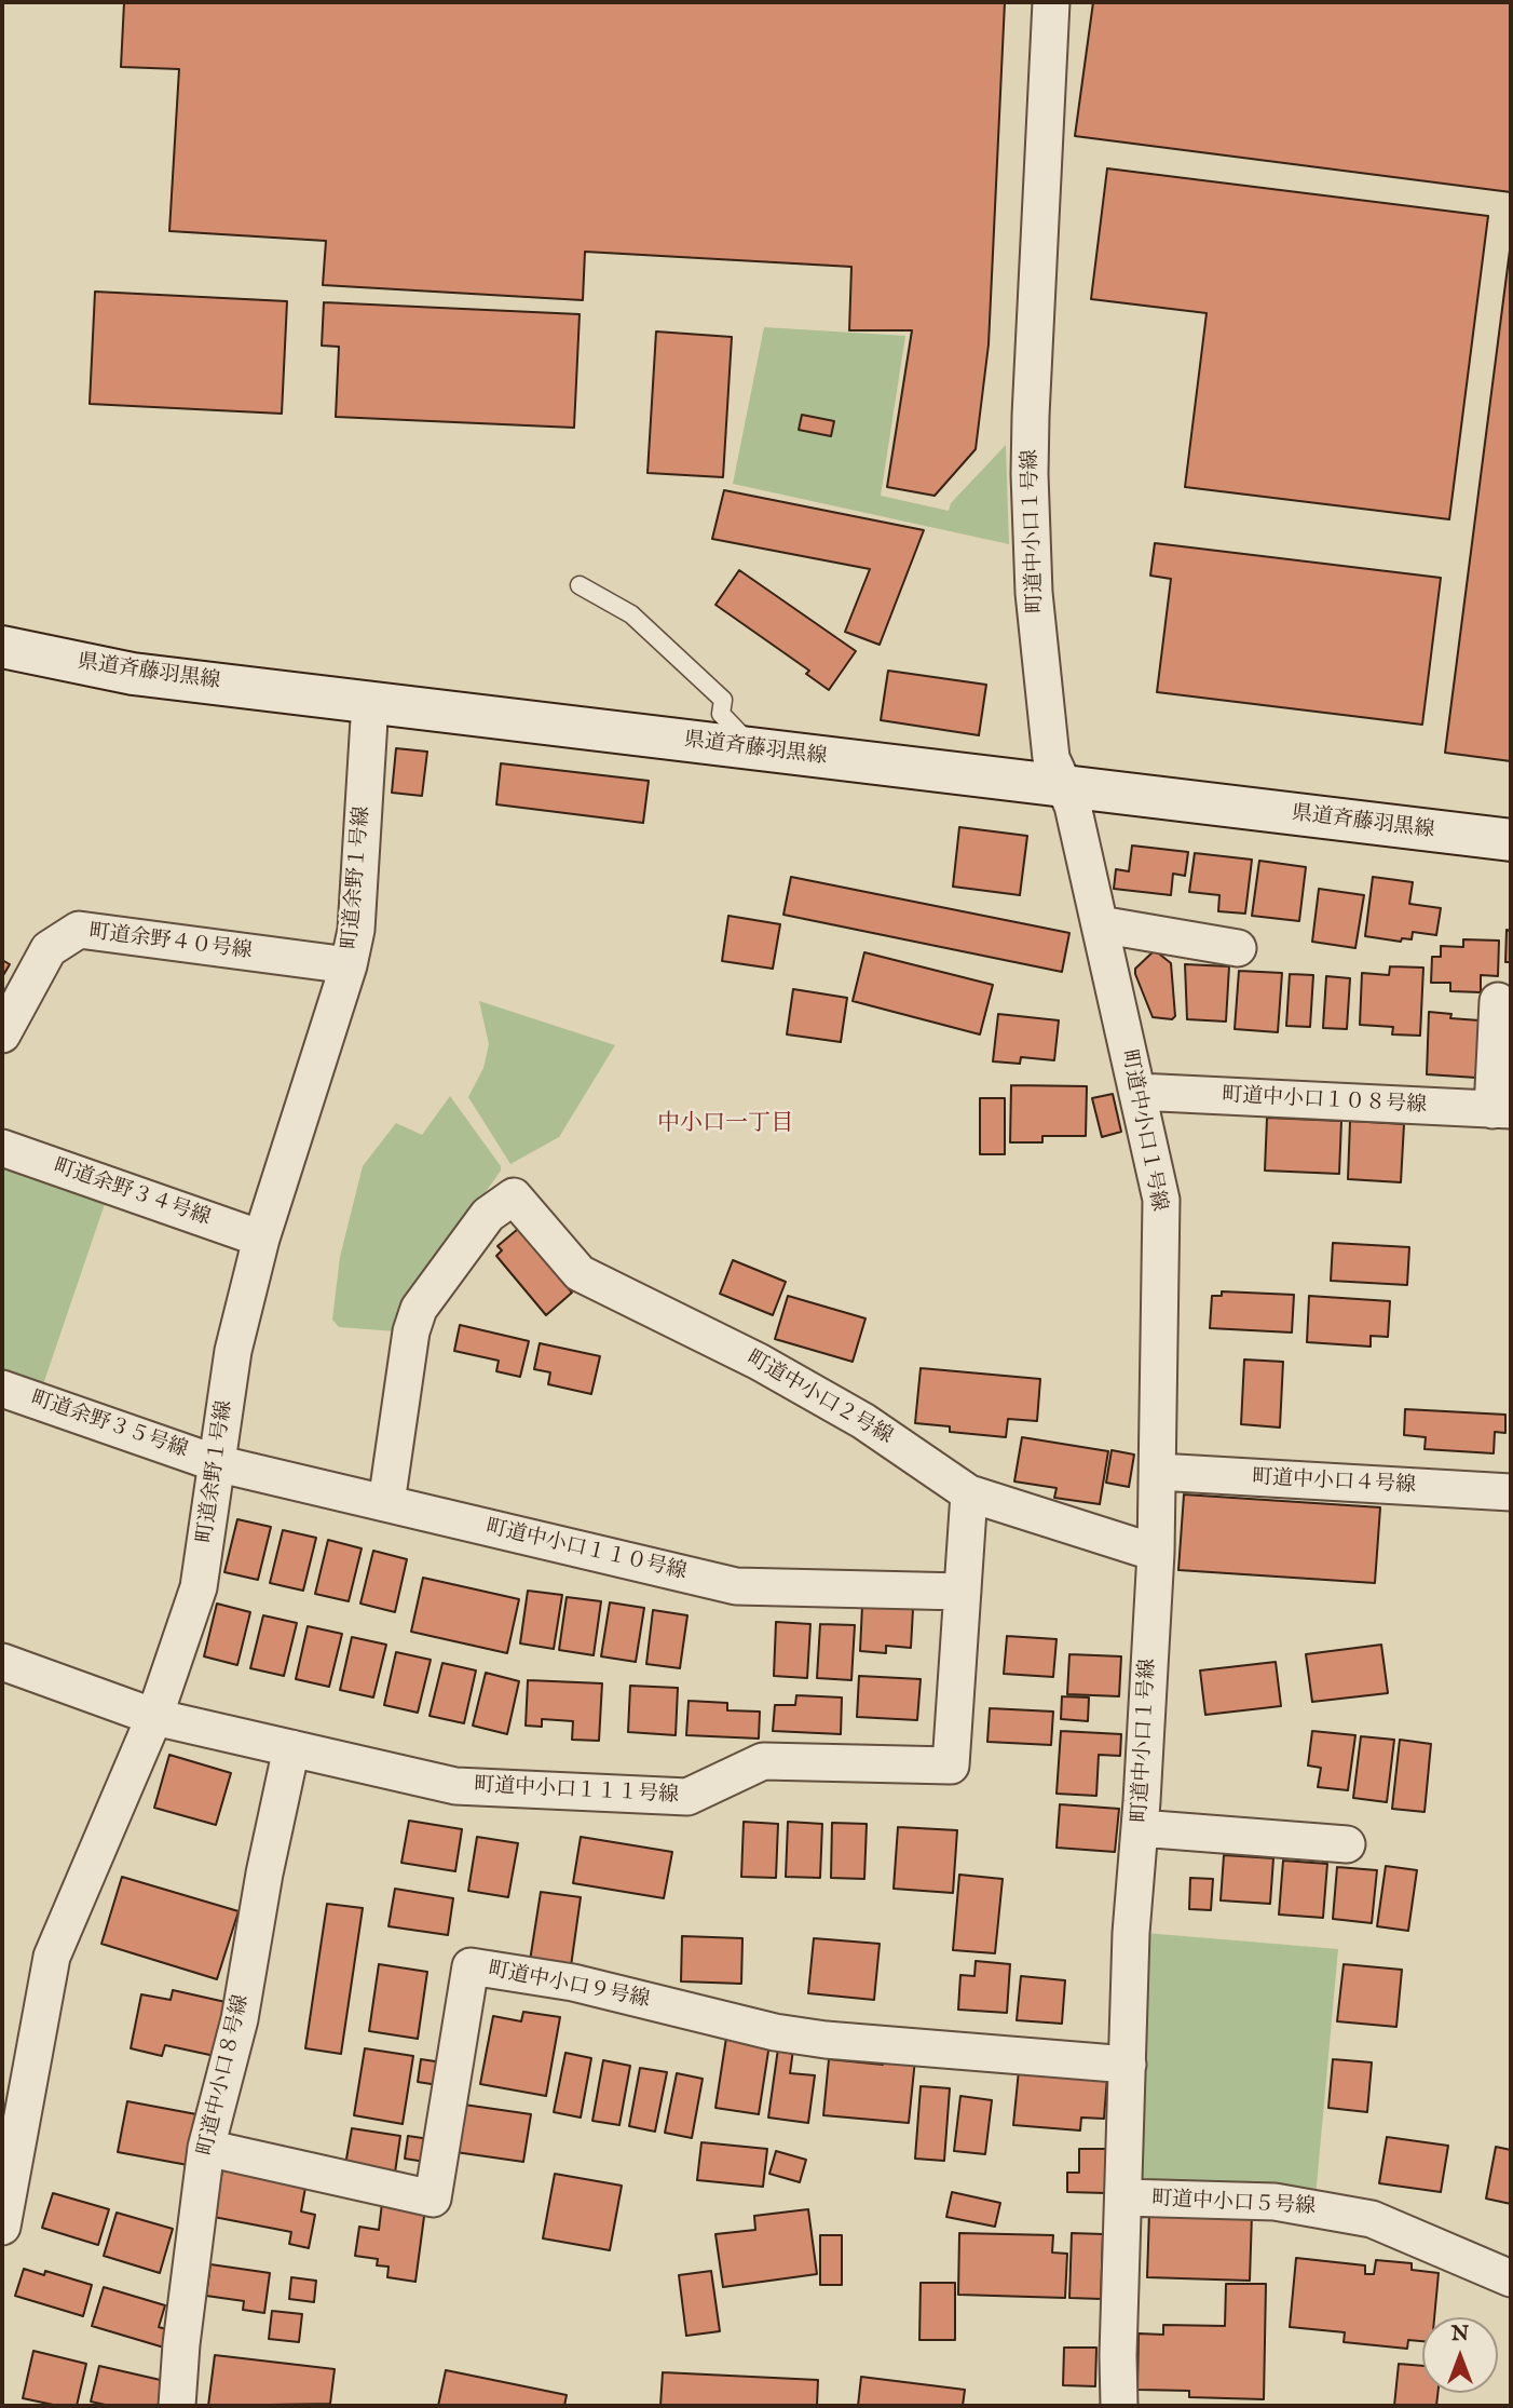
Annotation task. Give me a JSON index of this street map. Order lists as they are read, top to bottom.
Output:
{
  "streets": {
    "main road": ["県道斉藤羽黒線"],
    "street": [
      "町道中小口１号線",
      "町道余野１号線",
      "町道余野４０号線",
      "町道中小口１０８号線",
      "町道余野３４号線",
      "町道中小口２号線",
      "町道余野３５号線",
      "町道中小口４号線",
      "町道中小口１１０号線",
      "町道中小口１１１号線",
      "町道中小口９号線",
      "町道中小口８号線",
      "町道中小口５号線"
    ]
  },
  "crossings": [
    ["町道中小口１号線", "県道斉藤羽黒線"],
    ["町道中小口１号線", "町道中小口１０８号線"],
    ["町道中小口１号線", "町道中小口２号線"],
    ["町道中小口１号線", "町道中小口４号線"],
    ["町道中小口１号線", "町道中小口９号線"],
    ["町道中小口１号線", "町道中小口５号線"],
    ["県道斉藤羽黒線", "町道余野１号線"],
    ["町道余野１号線", "町道余野４０号線"],
    ["町道余野１号線", "町道余野３４号線"],
    ["町道余野１号線", "町道余野３５号線"],
    ["町道余野１号線", "町道中小口１１０号線"],
    ["町道余野１号線", "町道中小口１１１号線"],
    ["町道中小口２号線", "町道中小口１１０号線"],
    ["町道中小口２号線", "町道中小口１１１号線"],
    ["町道余野３５号線", "町道中小口１１０号線"],
    ["町道中小口１１０号線", "町道中小口１１１号線"],
    ["町道中小口１１１号線", "町道中小口８号線"],
    ["町道中小口９号線", "町道中小口８号線"]
  ],
  "districts": ["中小口一丁目"],
  "north": "top"
}
